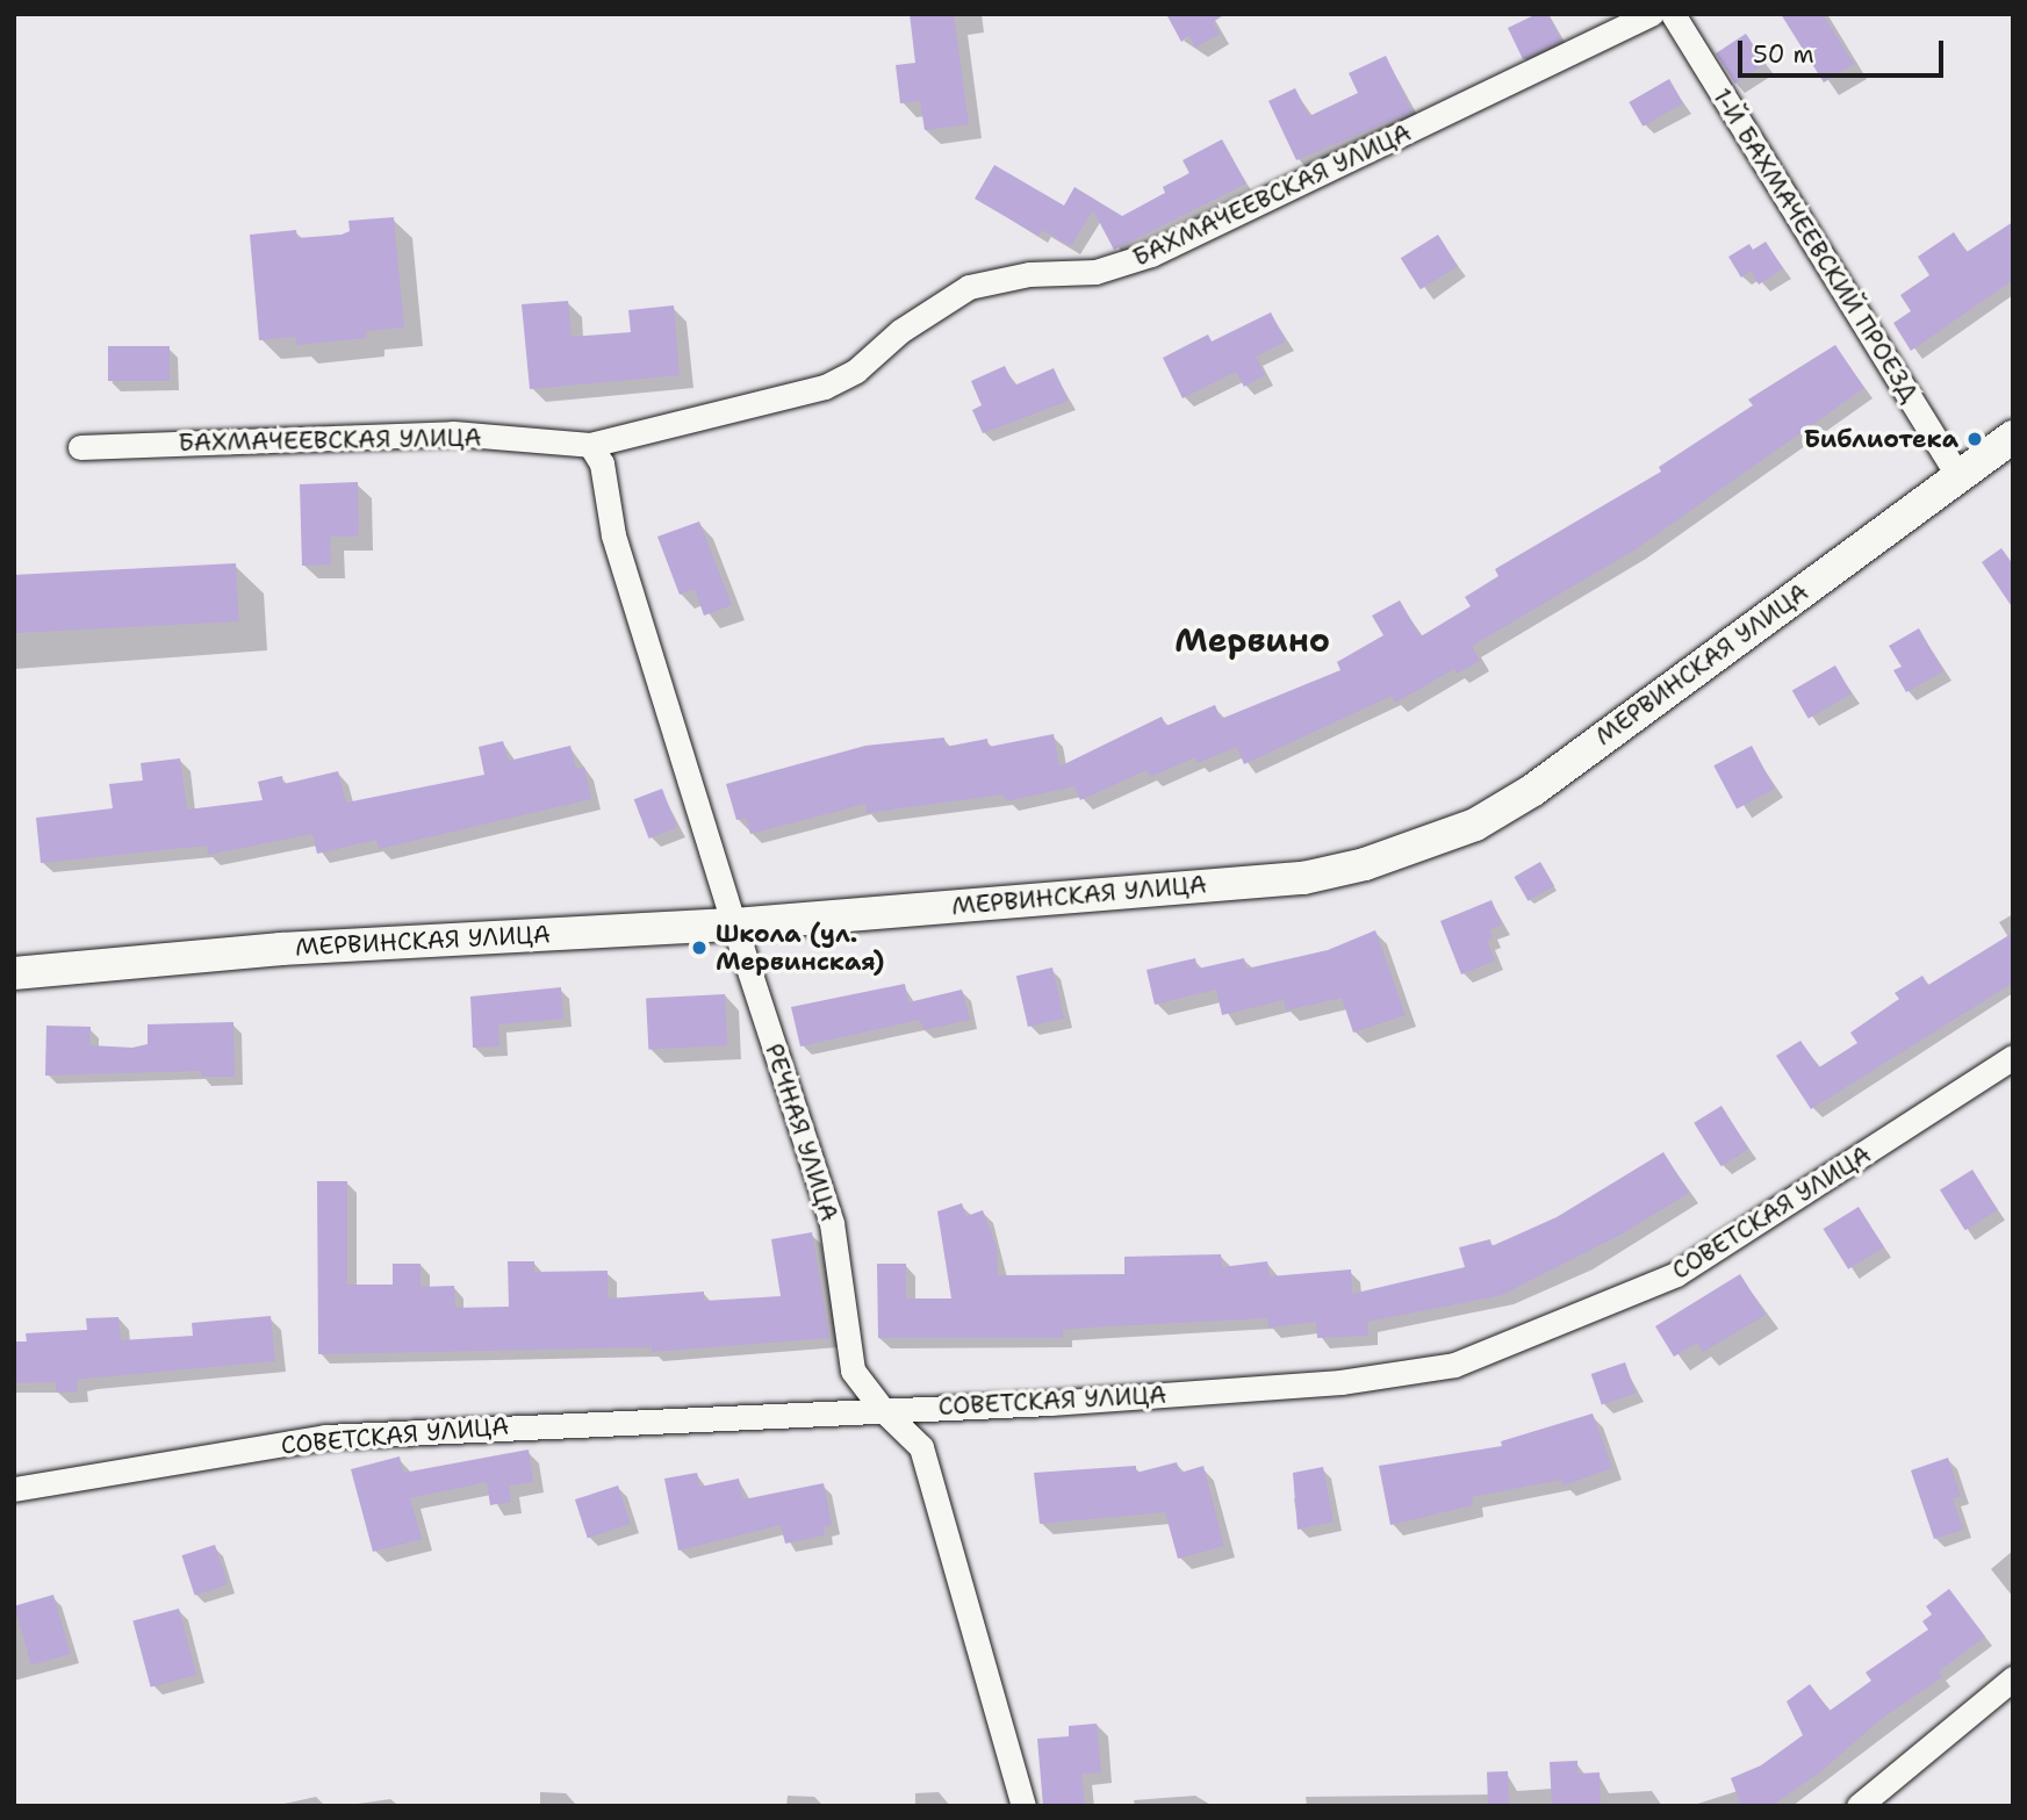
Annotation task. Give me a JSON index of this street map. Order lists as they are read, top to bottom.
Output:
{
  "streets": {
    "street": [
      "БАХМАЧЕЕВСКАЯ УЛИЦА",
      "1-Й БАХМАЧЕЕВСКИЙ ПРОЕЗД",
      "МЕРВИНСКАЯ УЛИЦА",
      "РЕЧНАЯ УЛИЦА",
      "СОВЕТСКАЯ УЛИЦА"
    ]
  },
  "crossings": [
    ["БАХМАЧЕЕВСКАЯ УЛИЦА", "РЕЧНАЯ УЛИЦА"],
    ["1-Й БАХМАЧЕЕВСКИЙ ПРОЕЗД", "МЕРВИНСКАЯ УЛИЦА"],
    ["МЕРВИНСКАЯ УЛИЦА", "РЕЧНАЯ УЛИЦА"],
    ["РЕЧНАЯ УЛИЦА", "СОВЕТСКАЯ УЛИЦА"]
  ],
  "districts": ["Мервино"],
  "places": ["Библиотека", "Школа (ул. Мервинская)"],
  "scale_bar": "50 m"
}
